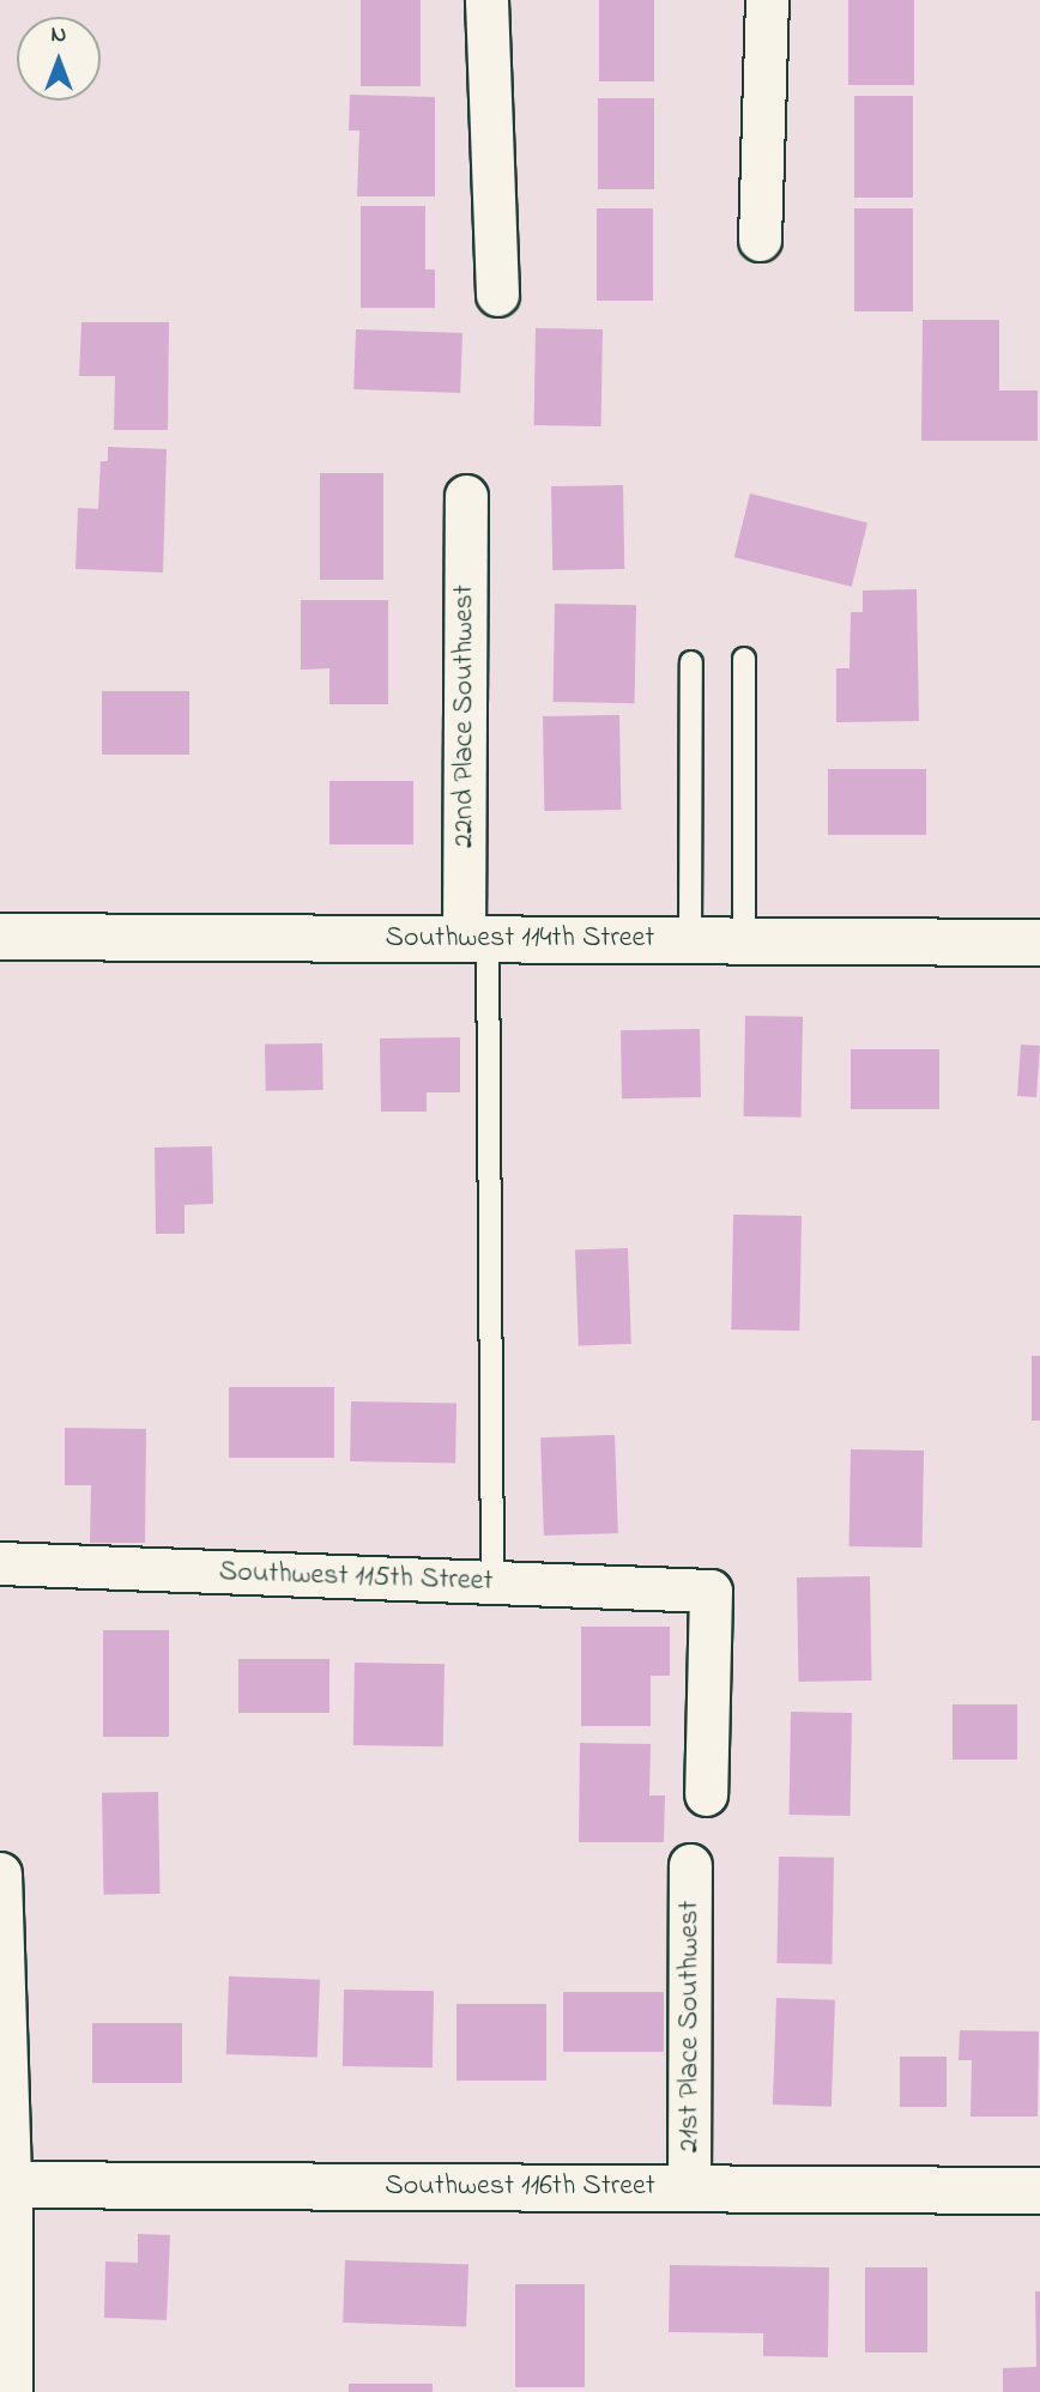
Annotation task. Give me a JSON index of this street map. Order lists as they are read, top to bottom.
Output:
{
  "streets": {
    "street": [
      "22nd Place Southwest",
      "Southwest 114th Street",
      "Southwest 115th Street",
      "21st Place Southwest",
      "Southwest 116th Street"
    ]
  },
  "crossings": [
    ["22nd Place Southwest", "Southwest 114th Street"],
    ["21st Place Southwest", "Southwest 116th Street"]
  ],
  "north": "top"
}
